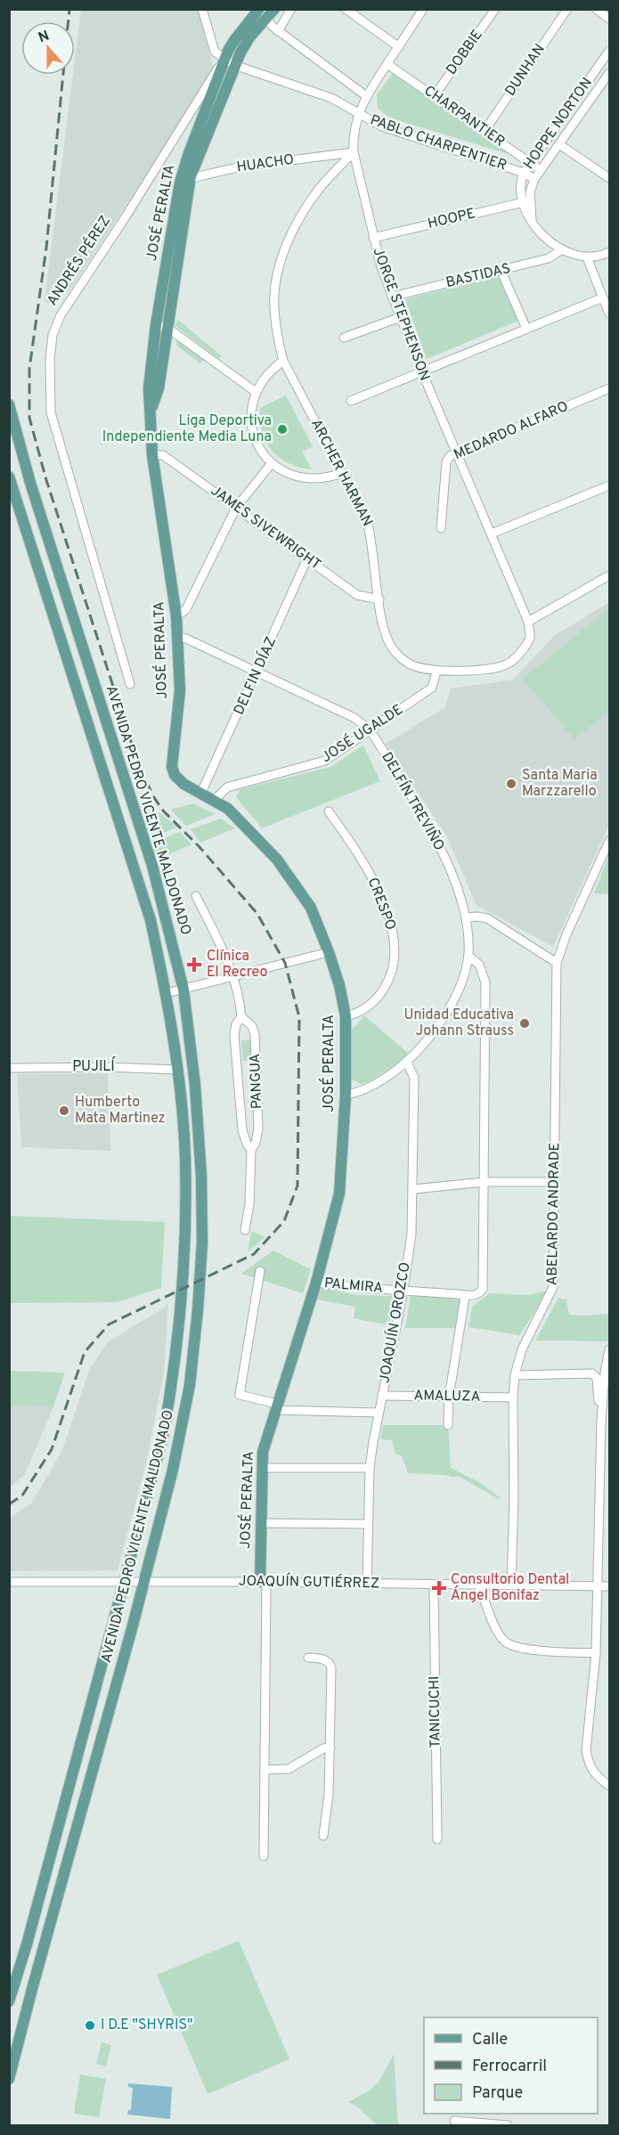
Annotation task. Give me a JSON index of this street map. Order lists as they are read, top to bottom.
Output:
{
  "streets": {
    "main road": ["JOSÉ PERALTA", "ANDRÉS PÉREZ", "AVENIDA PEDRO VICENTE MALDONADO"],
    "street": [
      "DOBBIE",
      "DUNHAN",
      "CHARPANTIER",
      "HOPPE NORTON",
      "PABLO CHARPENTIER",
      "HUACHO",
      "HOOPE",
      "BASTIDAS",
      "JORGE STEPHENSON",
      "MEDARDO ALFARO",
      "ARCHER HARMAN",
      "JAMES SIVEWRIGHT",
      "DELFIN DÍAZ",
      "JOSÉ UGALDE",
      "DELFÍN TREVIÑO",
      "CRESPO",
      "PUJILÍ",
      "PANGUA",
      "ABELARDO ANDRADE",
      "PALMIRA",
      "JOAQUÍN OROZCO",
      "AMALUZA",
      "JOAQUÍN GUTIÉRREZ",
      "TANICUCHI"
    ]
  },
  "crossings": [
    ["DOBBIE", "CHARPANTIER"],
    ["DUNHAN", "CHARPANTIER"],
    ["CHARPANTIER", "HOPPE NORTON"],
    ["CHARPANTIER", "JORGE STEPHENSON"],
    ["HOPPE NORTON", "PABLO CHARPENTIER"],
    ["HOPPE NORTON", "HOOPE"],
    ["PABLO CHARPENTIER", "JOSÉ PERALTA"],
    ["PABLO CHARPENTIER", "ANDRÉS PÉREZ"],
    ["PABLO CHARPENTIER", "JORGE STEPHENSON"],
    ["HUACHO", "JOSÉ PERALTA"],
    ["HUACHO", "JORGE STEPHENSON"],
    ["HUACHO", "ARCHER HARMAN"],
    ["JOSÉ PERALTA", "ANDRÉS PÉREZ"],
    ["JOSÉ PERALTA", "JAMES SIVEWRIGHT"],
    ["JOSÉ PERALTA", "DELFIN DÍAZ"],
    ["JOSÉ PERALTA", "JOSÉ UGALDE"],
    ["JOSÉ PERALTA", "DELFÍN TREVIÑO"],
    ["JOSÉ PERALTA", "CRESPO"],
    ["JOSÉ PERALTA", "PALMIRA"],
    ["JOSÉ PERALTA", "JOAQUÍN GUTIÉRREZ"],
    ["HOOPE", "JORGE STEPHENSON"],
    ["BASTIDAS", "JORGE STEPHENSON"],
    ["JORGE STEPHENSON", "MEDARDO ALFARO"],
    ["JORGE STEPHENSON", "ARCHER HARMAN"],
    ["ARCHER HARMAN", "JAMES SIVEWRIGHT"],
    ["ARCHER HARMAN", "JOSÉ UGALDE"],
    ["JAMES SIVEWRIGHT", "DELFIN DÍAZ"],
    ["DELFIN DÍAZ", "DELFÍN TREVIÑO"],
    ["JOSÉ UGALDE", "DELFÍN TREVIÑO"],
    ["DELFÍN TREVIÑO", "JOAQUÍN OROZCO"],
    ["AVENIDA PEDRO VICENTE MALDONADO", "PUJILÍ"],
    ["AVENIDA PEDRO VICENTE MALDONADO", "JOAQUÍN GUTIÉRREZ"],
    ["ABELARDO ANDRADE", "AMALUZA"],
    ["ABELARDO ANDRADE", "JOAQUÍN GUTIÉRREZ"],
    ["PALMIRA", "JOAQUÍN OROZCO"],
    ["JOAQUÍN OROZCO", "AMALUZA"],
    ["JOAQUÍN OROZCO", "JOAQUÍN GUTIÉRREZ"],
    ["JOAQUÍN GUTIÉRREZ", "TANICUCHI"]
  ],
  "places": {
    "other": [
      "Liga Deportiva Independiente Media Luna",
      "Santa Maria Marzzarello",
      "Unidad Educativa Johann Strauss",
      "Humberto Mata Martinez",
      "I D.E \"SHYRIS\""
    ],
    "health": ["Clínica El Recreo", "Consultorio Dental Ángel Bonifaz"]
  },
  "legend": ["Calle", "Ferrocarril", "Parque"],
  "north": "top"
}
